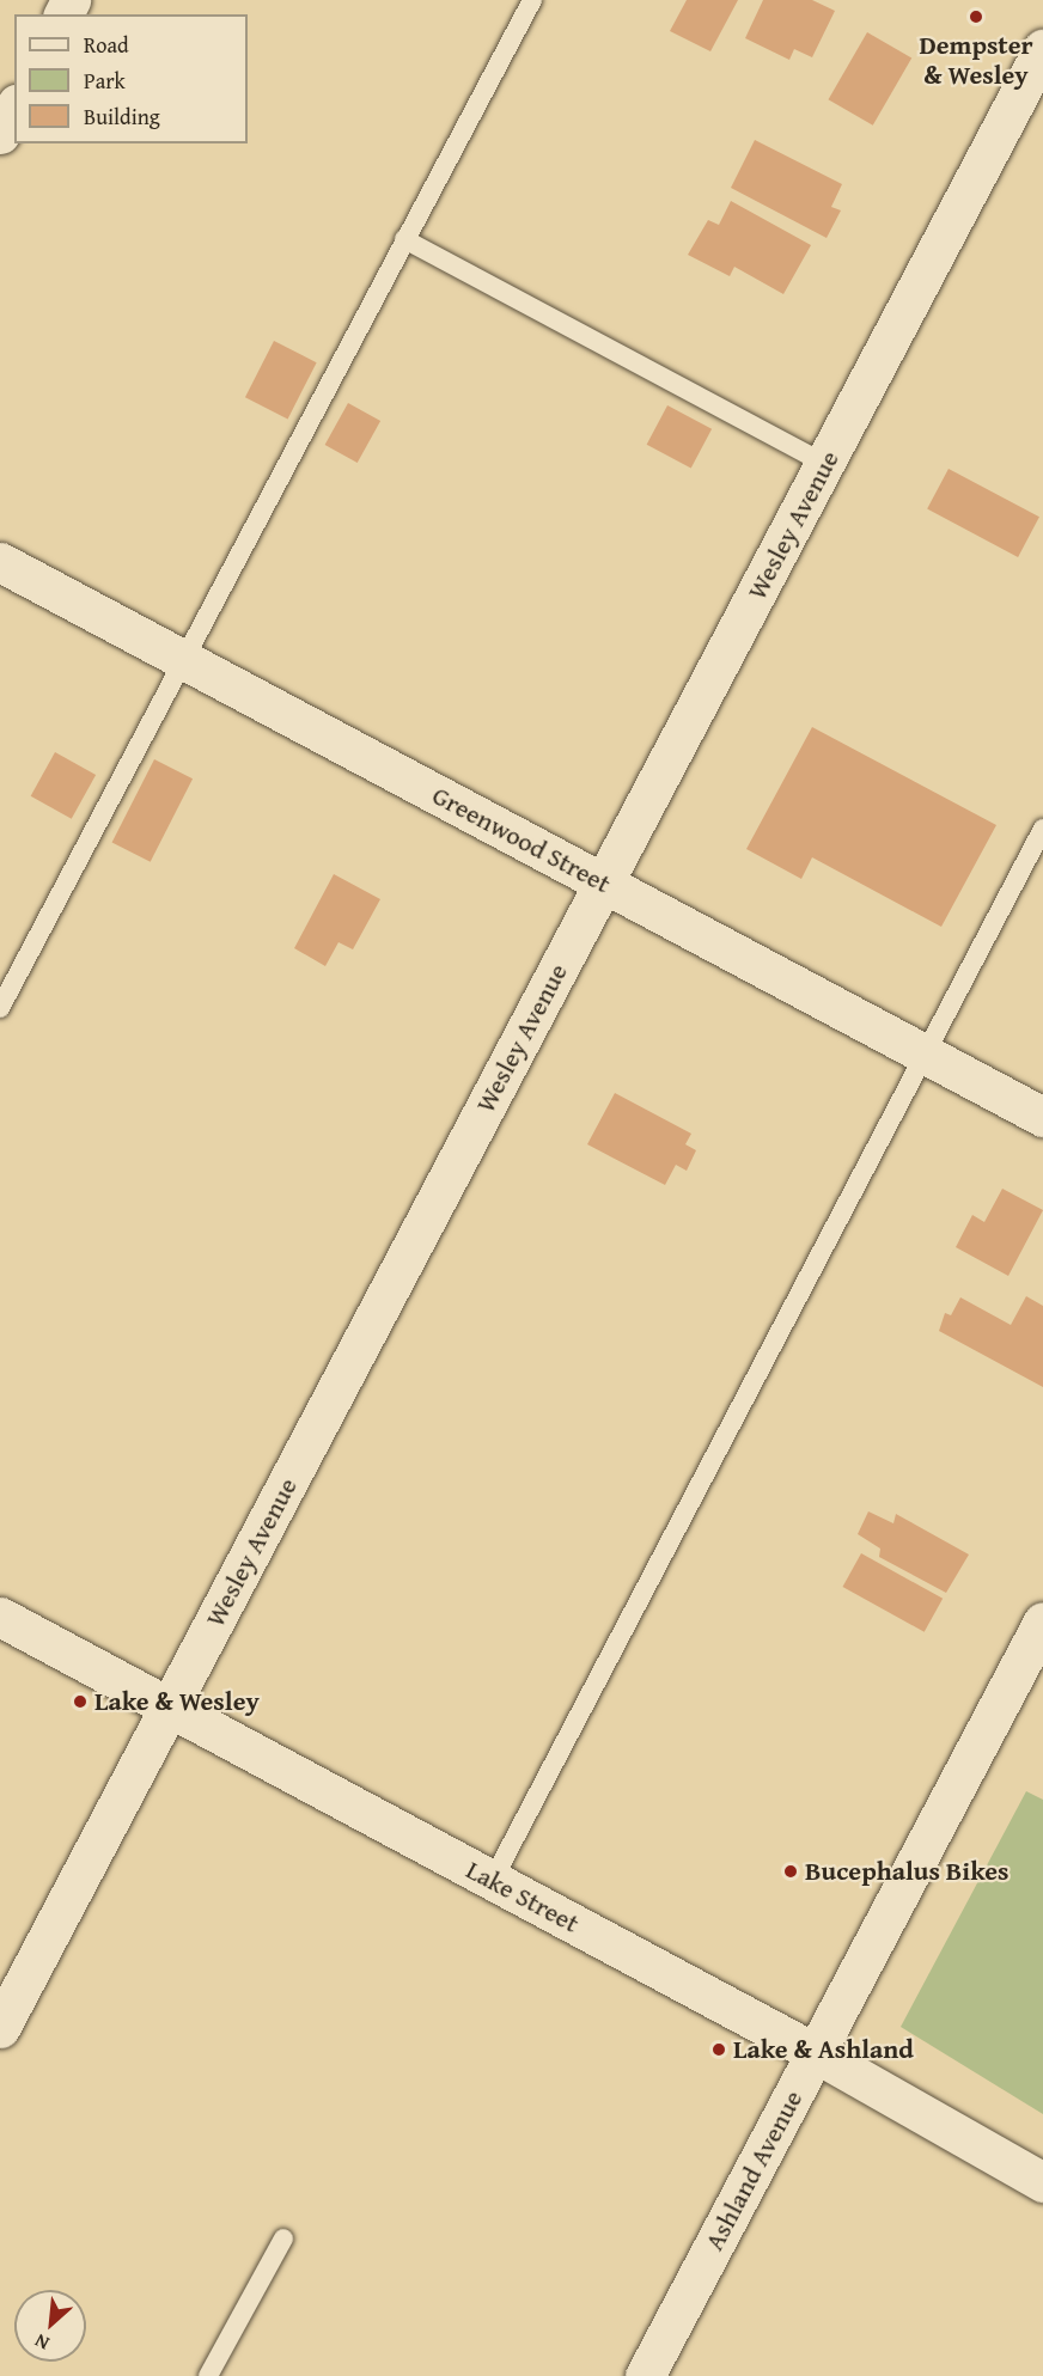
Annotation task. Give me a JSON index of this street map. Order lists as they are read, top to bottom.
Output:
{
  "streets": {
    "street": [
      "Wesley Avenue",
      "Greenwood Street",
      "Lake Street",
      "Ashland Avenue"
    ]
  },
  "crossings": [
    ["Wesley Avenue", "Greenwood Street"],
    ["Wesley Avenue", "Lake Street"],
    ["Lake Street", "Ashland Avenue"]
  ],
  "places": [
    "Dempster & Wesley",
    "Lake & Wesley",
    "Bucephalus Bikes",
    "Lake & Ashland"
  ],
  "legend": ["Road", "Park", "Building"],
  "north": "bottom left"
}
